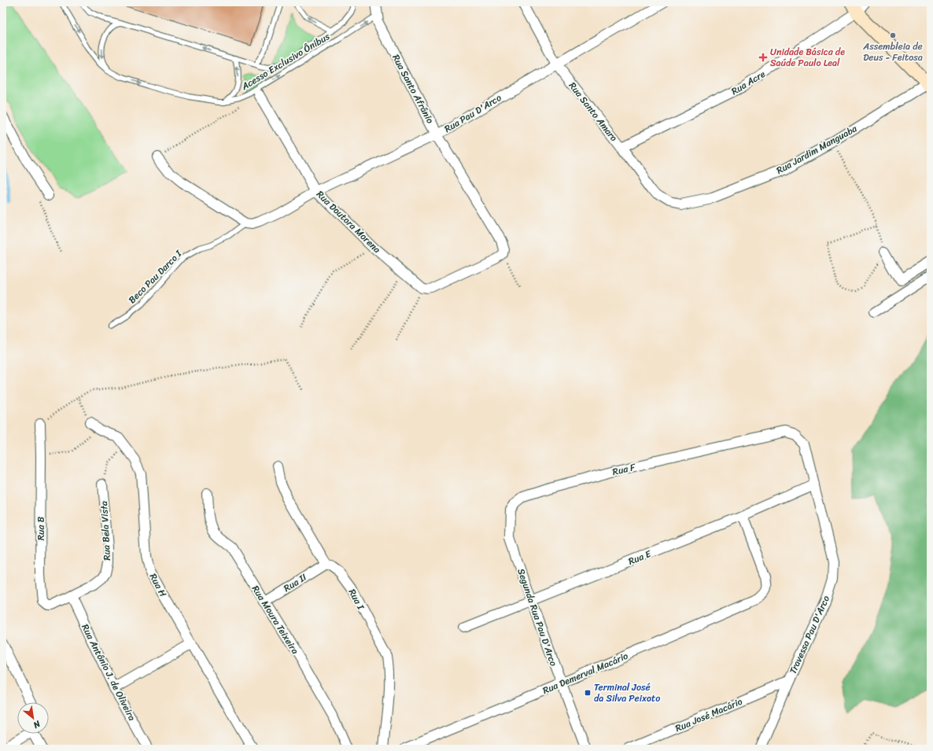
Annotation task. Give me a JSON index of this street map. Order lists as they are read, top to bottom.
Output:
{
  "streets": {
    "street": [
      "Rua Acre",
      "Rua Santo Afrânio",
      "Rua Santo Amaro",
      "Rua Pau D'Arco",
      "Rua Jardim Manguaba",
      "Rua Doutora Morena",
      "Rua F",
      "Rua B",
      "Rua Bela Vista",
      "Rua E",
      "Rua II",
      "Rua H",
      "Rua I",
      "Segunda Rua Pau D'Arco",
      "Rua Moura Teixeira",
      "Travessa Pau D'Arco",
      "Rua Antônio J. de Oliveira",
      "Rua Demerval Macário",
      "Rua José Macário"
    ],
    "lane": ["Acesso Exclusivo Ônibus", "Beco Pau Darco I"]
  },
  "crossings": [
    ["Acesso Exclusivo Ônibus", "Rua Santo Afrânio"],
    ["Rua Acre", "Rua Santo Amaro"],
    ["Rua Santo Afrânio", "Rua Pau D'Arco"],
    ["Rua Santo Amaro", "Rua Pau D'Arco"],
    ["Rua Santo Amaro", "Rua Jardim Manguaba"],
    ["Rua Pau D'Arco", "Rua Doutora Morena"],
    ["Rua Pau D'Arco", "Beco Pau Darco I"],
    ["Rua F", "Segunda Rua Pau D'Arco"],
    ["Rua F", "Travessa Pau D'Arco"],
    ["Rua B", "Rua Bela Vista"],
    ["Rua B", "Rua Antônio J. de Oliveira"],
    ["Rua Bela Vista", "Rua Antônio J. de Oliveira"],
    ["Rua E", "Segunda Rua Pau D'Arco"],
    ["Rua E", "Travessa Pau D'Arco"],
    ["Rua E", "Rua Demerval Macário"],
    ["Rua II", "Rua I"],
    ["Rua II", "Rua Moura Teixeira"],
    ["Segunda Rua Pau D'Arco", "Rua Demerval Macário"],
    ["Travessa Pau D'Arco", "Rua José Macário"]
  ],
  "places": {
    "other": ["Assembleia de Deus - Feitosa"],
    "health": ["Unidade Básica de Saúde Paulo Leal"],
    "transit": ["Terminal José da Silva Peixoto"]
  },
  "north": "bottom right"
}
